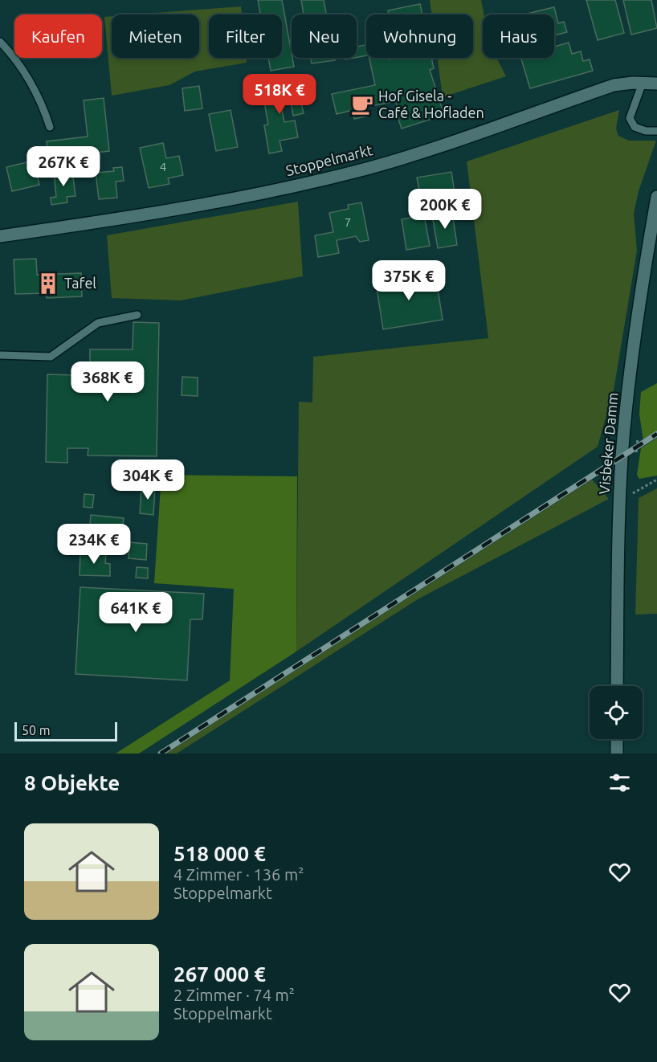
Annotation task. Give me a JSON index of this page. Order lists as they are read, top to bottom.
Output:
{
  "streets": {
    "street": ["Stoppelmarkt", "Visbeker Damm"]
  },
  "places": {
    "cafe": ["Hof Gisela - Café & Hofladen"],
    "building": ["Tafel"]
  },
  "house_numbers": ["4", "7"],
  "scale_bar": "50 m",
  "page": {
    "chip": [
      "Kaufen",
      "Mieten",
      "Filter",
      "Neu",
      "Wohnung",
      "Haus"
    ],
    "price": [
      "518K €",
      "267K €",
      "200K €",
      "375K €",
      "368K €",
      "304K €",
      "234K €",
      "641K €"
    ],
    "scale": "50 m",
    "heading": "8 Objekte",
    "list": [
      {
        "name": "518 000 €",
        "note": "4 Zimmer · 136 m² · Stoppelmarkt"
      },
      {
        "name": "267 000 €",
        "note": "2 Zimmer · 74 m² · Stoppelmarkt"
      }
    ]
  }
}
